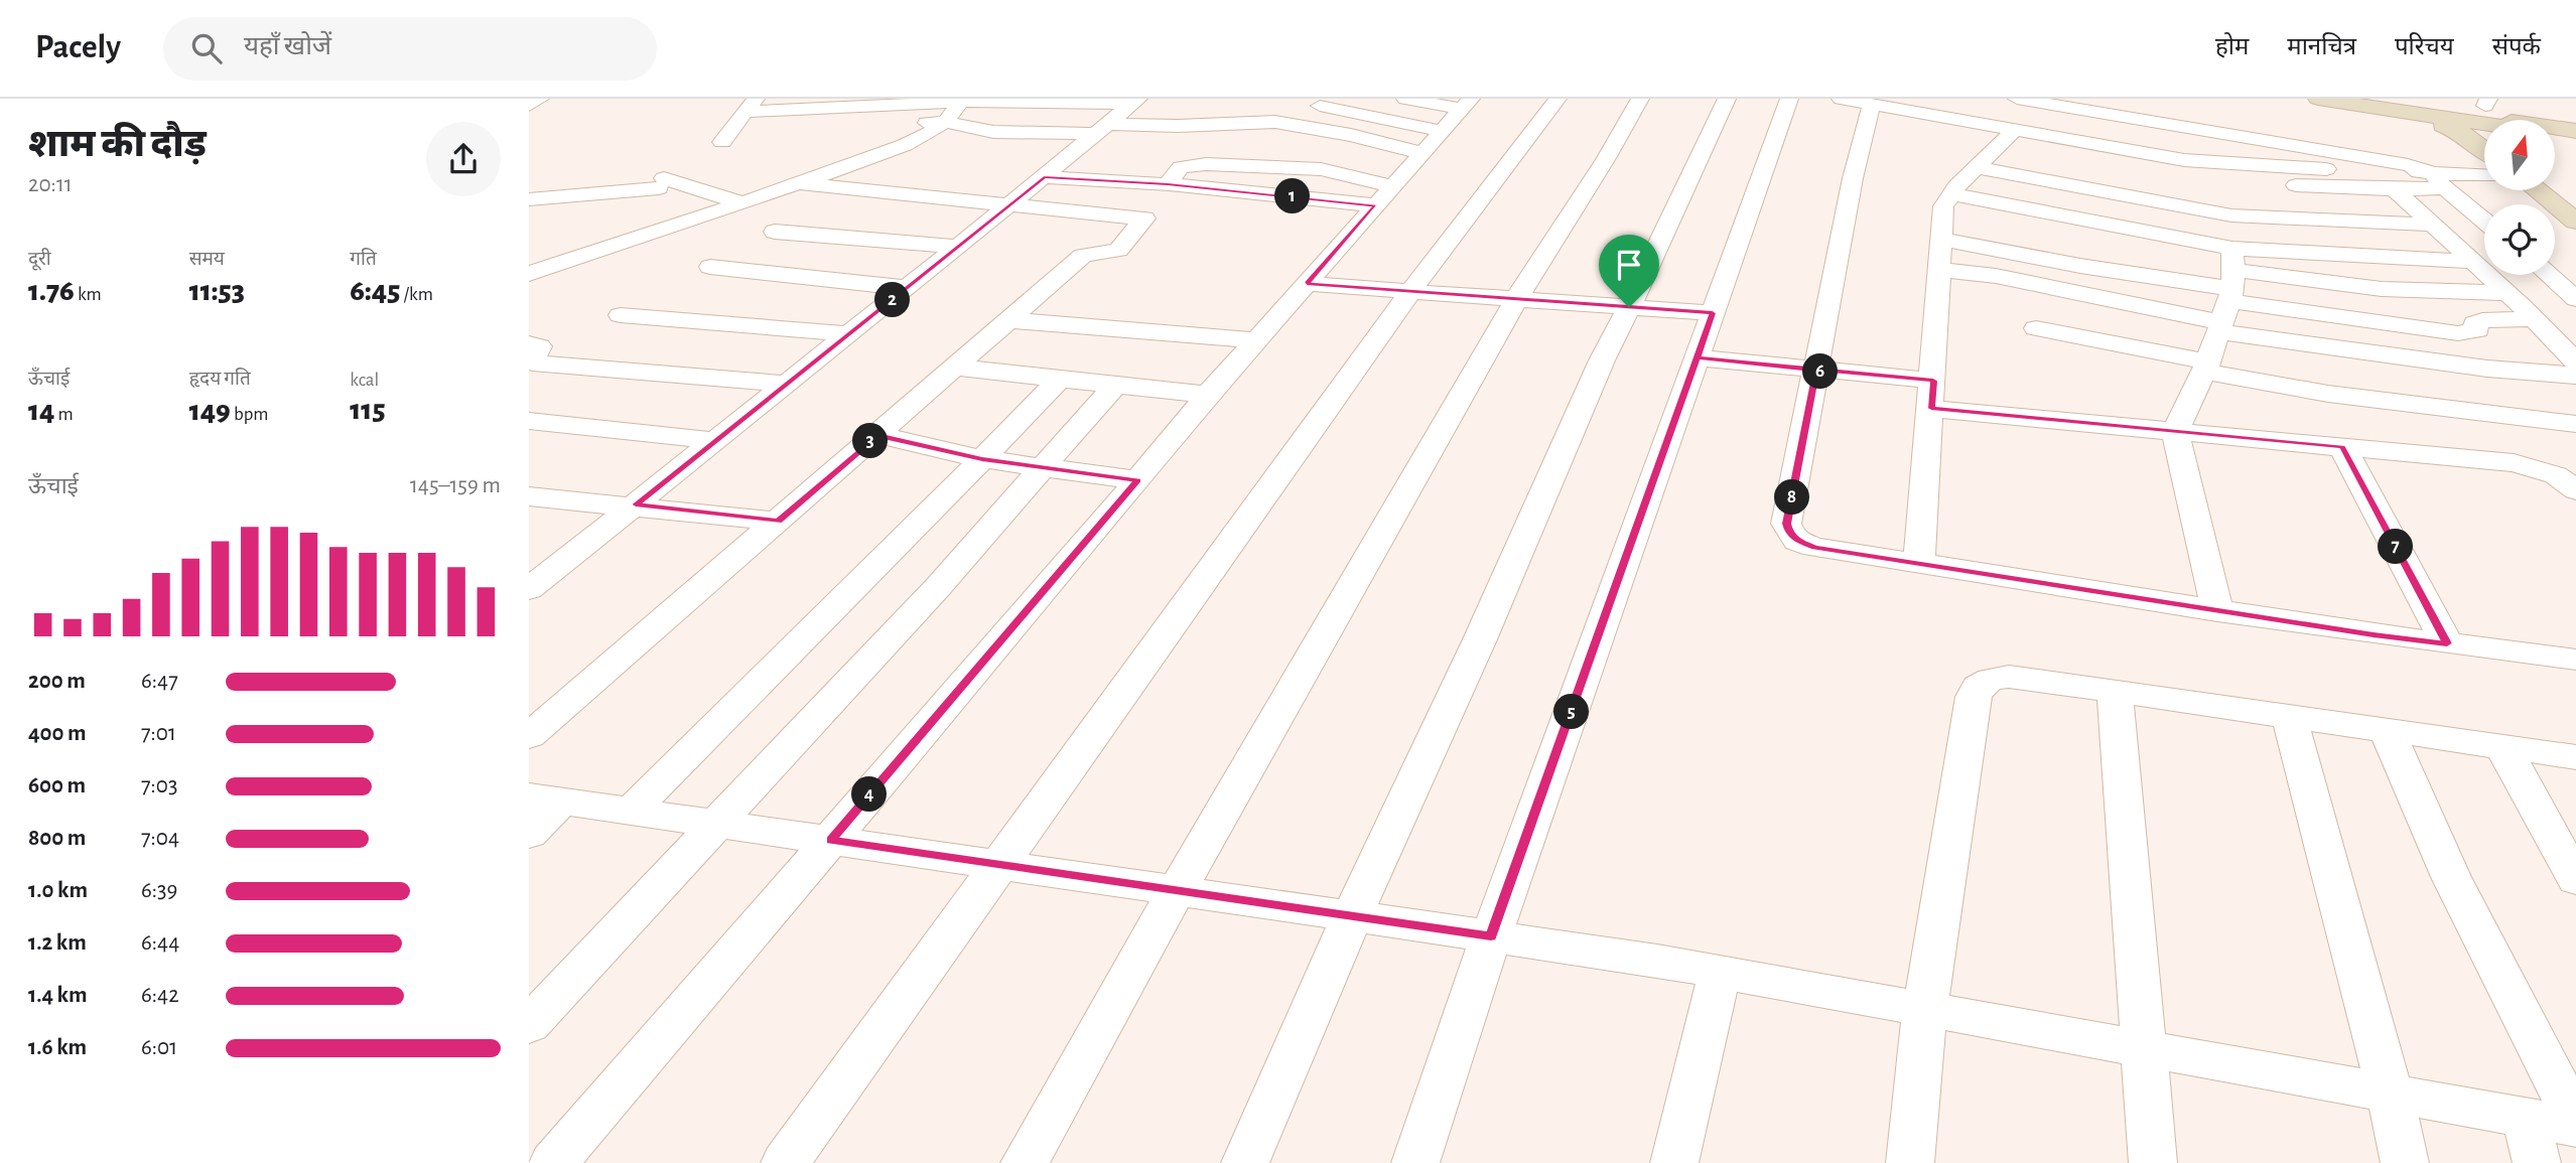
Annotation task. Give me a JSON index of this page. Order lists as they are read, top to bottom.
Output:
{
  "north": "top",
  "page": {
    "header": "Pacely",
    "search": "यहाँ खोजें",
    "nav": [
      "होम",
      "मानचित्र",
      "परिचय",
      "संपर्क"
    ],
    "heading": ["शाम की दौड़", "20:11"],
    "pins": [
      "1",
      "2",
      "6",
      "3",
      "8",
      "7",
      "5",
      "4"
    ],
    "stats": [
      ["दूरी", "1.76 km"],
      ["समय", "11:53"],
      ["गति", "6:45 /km"],
      ["ऊँचाई", "14 m"],
      ["हृदय गति", "149 bpm"],
      ["kcal", "115"]
    ],
    "chart": ["ऊँचाई", "145–159 m"],
    "list": [
      {
        "name": "200 m",
        "note": "6:47"
      },
      {
        "name": "400 m",
        "note": "7:01"
      },
      {
        "name": "600 m",
        "note": "7:03"
      },
      {
        "name": "800 m",
        "note": "7:04"
      },
      {
        "name": "1.0 km",
        "note": "6:39"
      },
      {
        "name": "1.2 km",
        "note": "6:44"
      },
      {
        "name": "1.4 km",
        "note": "6:42"
      },
      {
        "name": "1.6 km",
        "note": "6:01"
      }
    ]
  }
}
